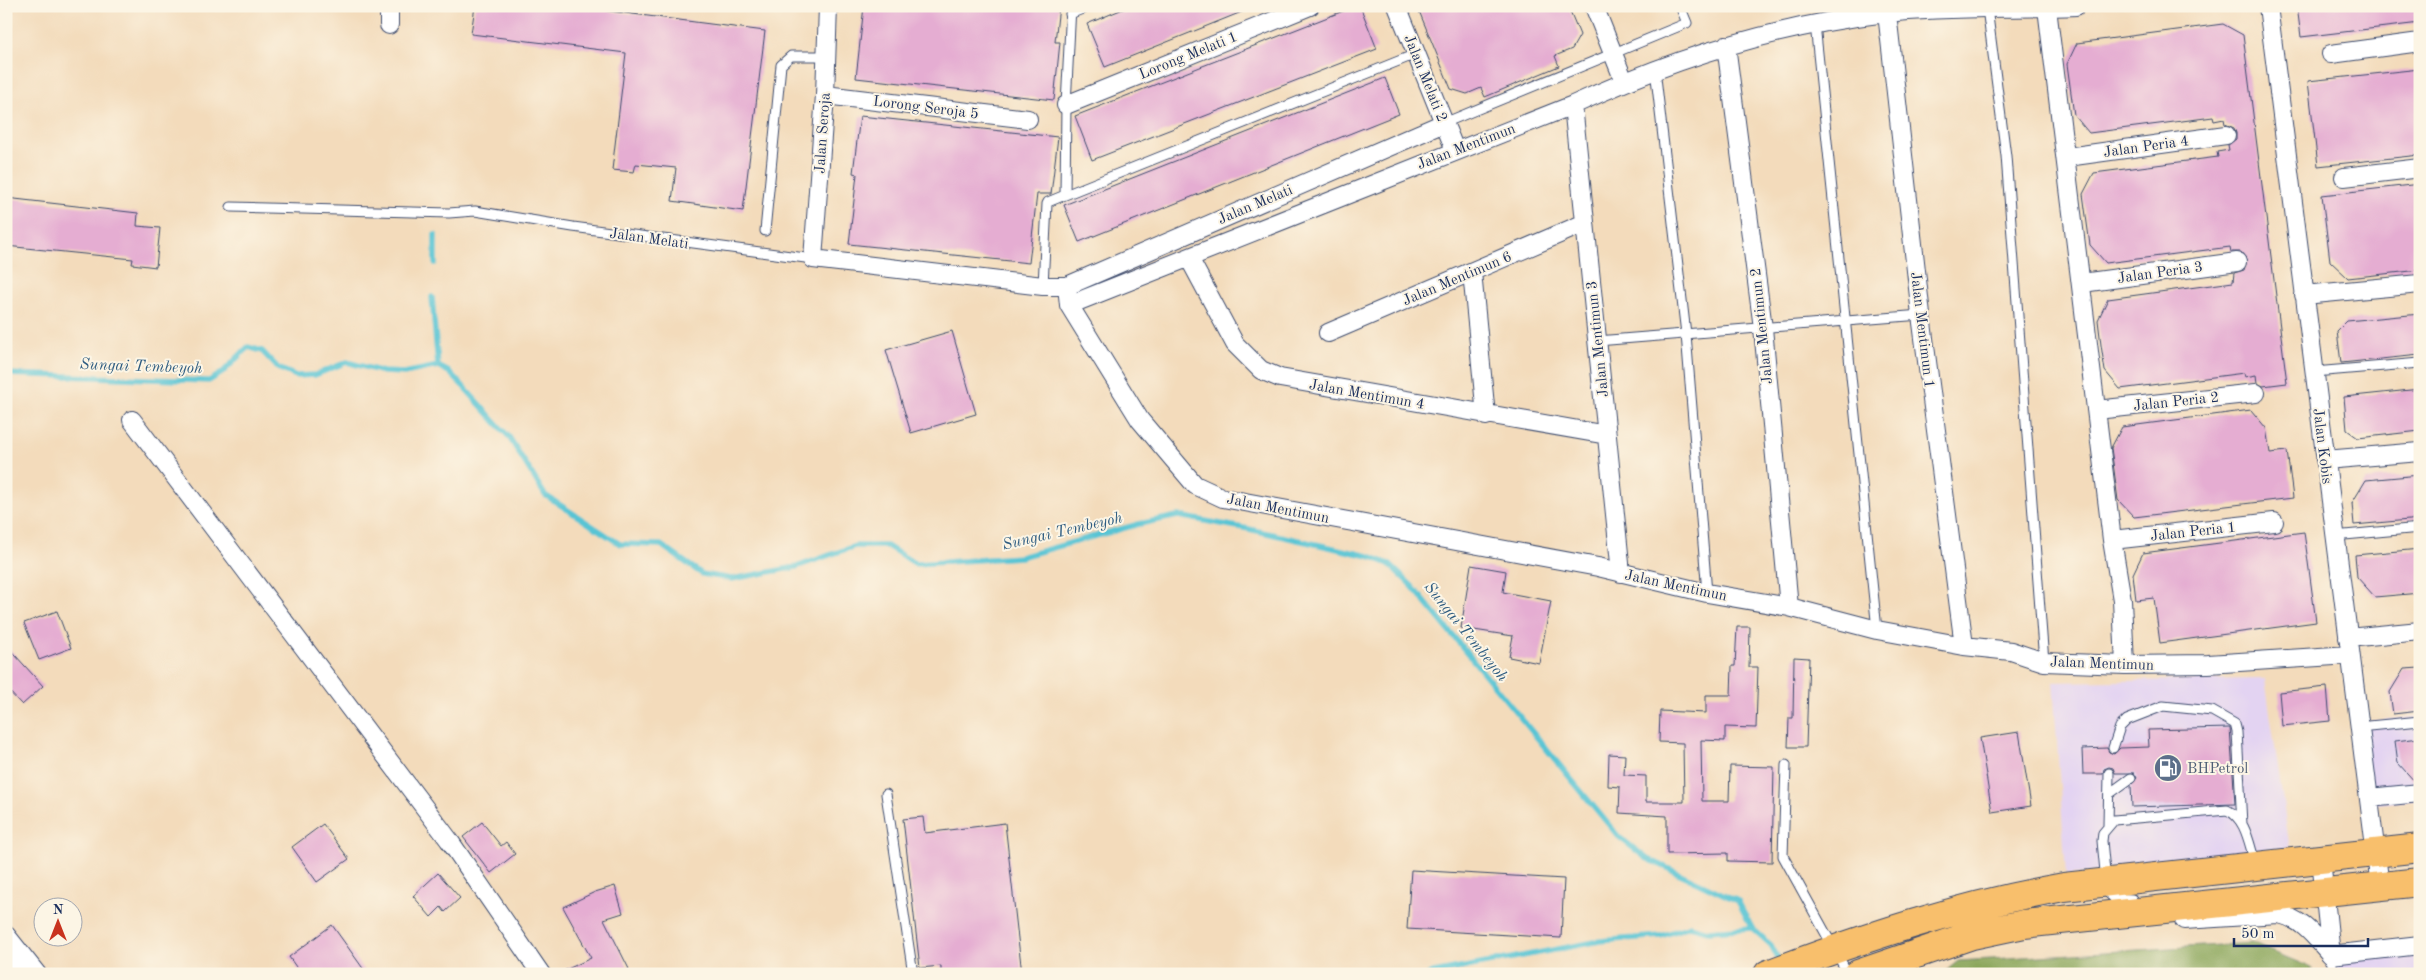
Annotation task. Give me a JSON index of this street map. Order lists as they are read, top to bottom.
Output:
{
  "streets": {
    "street": [
      "Lorong Melati 1",
      "Jalan Melati 2",
      "Lorong Seroja 5",
      "Jalan Seroja",
      "Jalan Mentimun",
      "Jalan Peria 4",
      "Jalan Melati",
      "Jalan Peria 3",
      "Jalan Mentimun 6",
      "Jalan Mentimun 2",
      "Jalan Mentimun 1",
      "Jalan Mentimun 3",
      "Jalan Mentimun 4",
      "Jalan Peria 2",
      "Jalan Kobis",
      "Jalan Peria 1"
    ]
  },
  "crossings": [
    ["Jalan Melati 2", "Jalan Mentimun"],
    ["Jalan Melati 2", "Jalan Melati"],
    ["Lorong Seroja 5", "Jalan Seroja"],
    ["Jalan Seroja", "Jalan Melati"],
    ["Jalan Mentimun", "Jalan Mentimun 2"],
    ["Jalan Mentimun", "Jalan Mentimun 1"],
    ["Jalan Mentimun", "Jalan Mentimun 3"],
    ["Jalan Mentimun", "Jalan Mentimun 4"],
    ["Jalan Mentimun", "Jalan Kobis"],
    ["Jalan Mentimun 6", "Jalan Mentimun 3"],
    ["Jalan Mentimun 3", "Jalan Mentimun 4"]
  ],
  "water": ["Sungai Tembeyoh"],
  "places": {
    "fuel station": ["BHPetrol"]
  },
  "scale_bar": "50 m",
  "north": "top"
}
